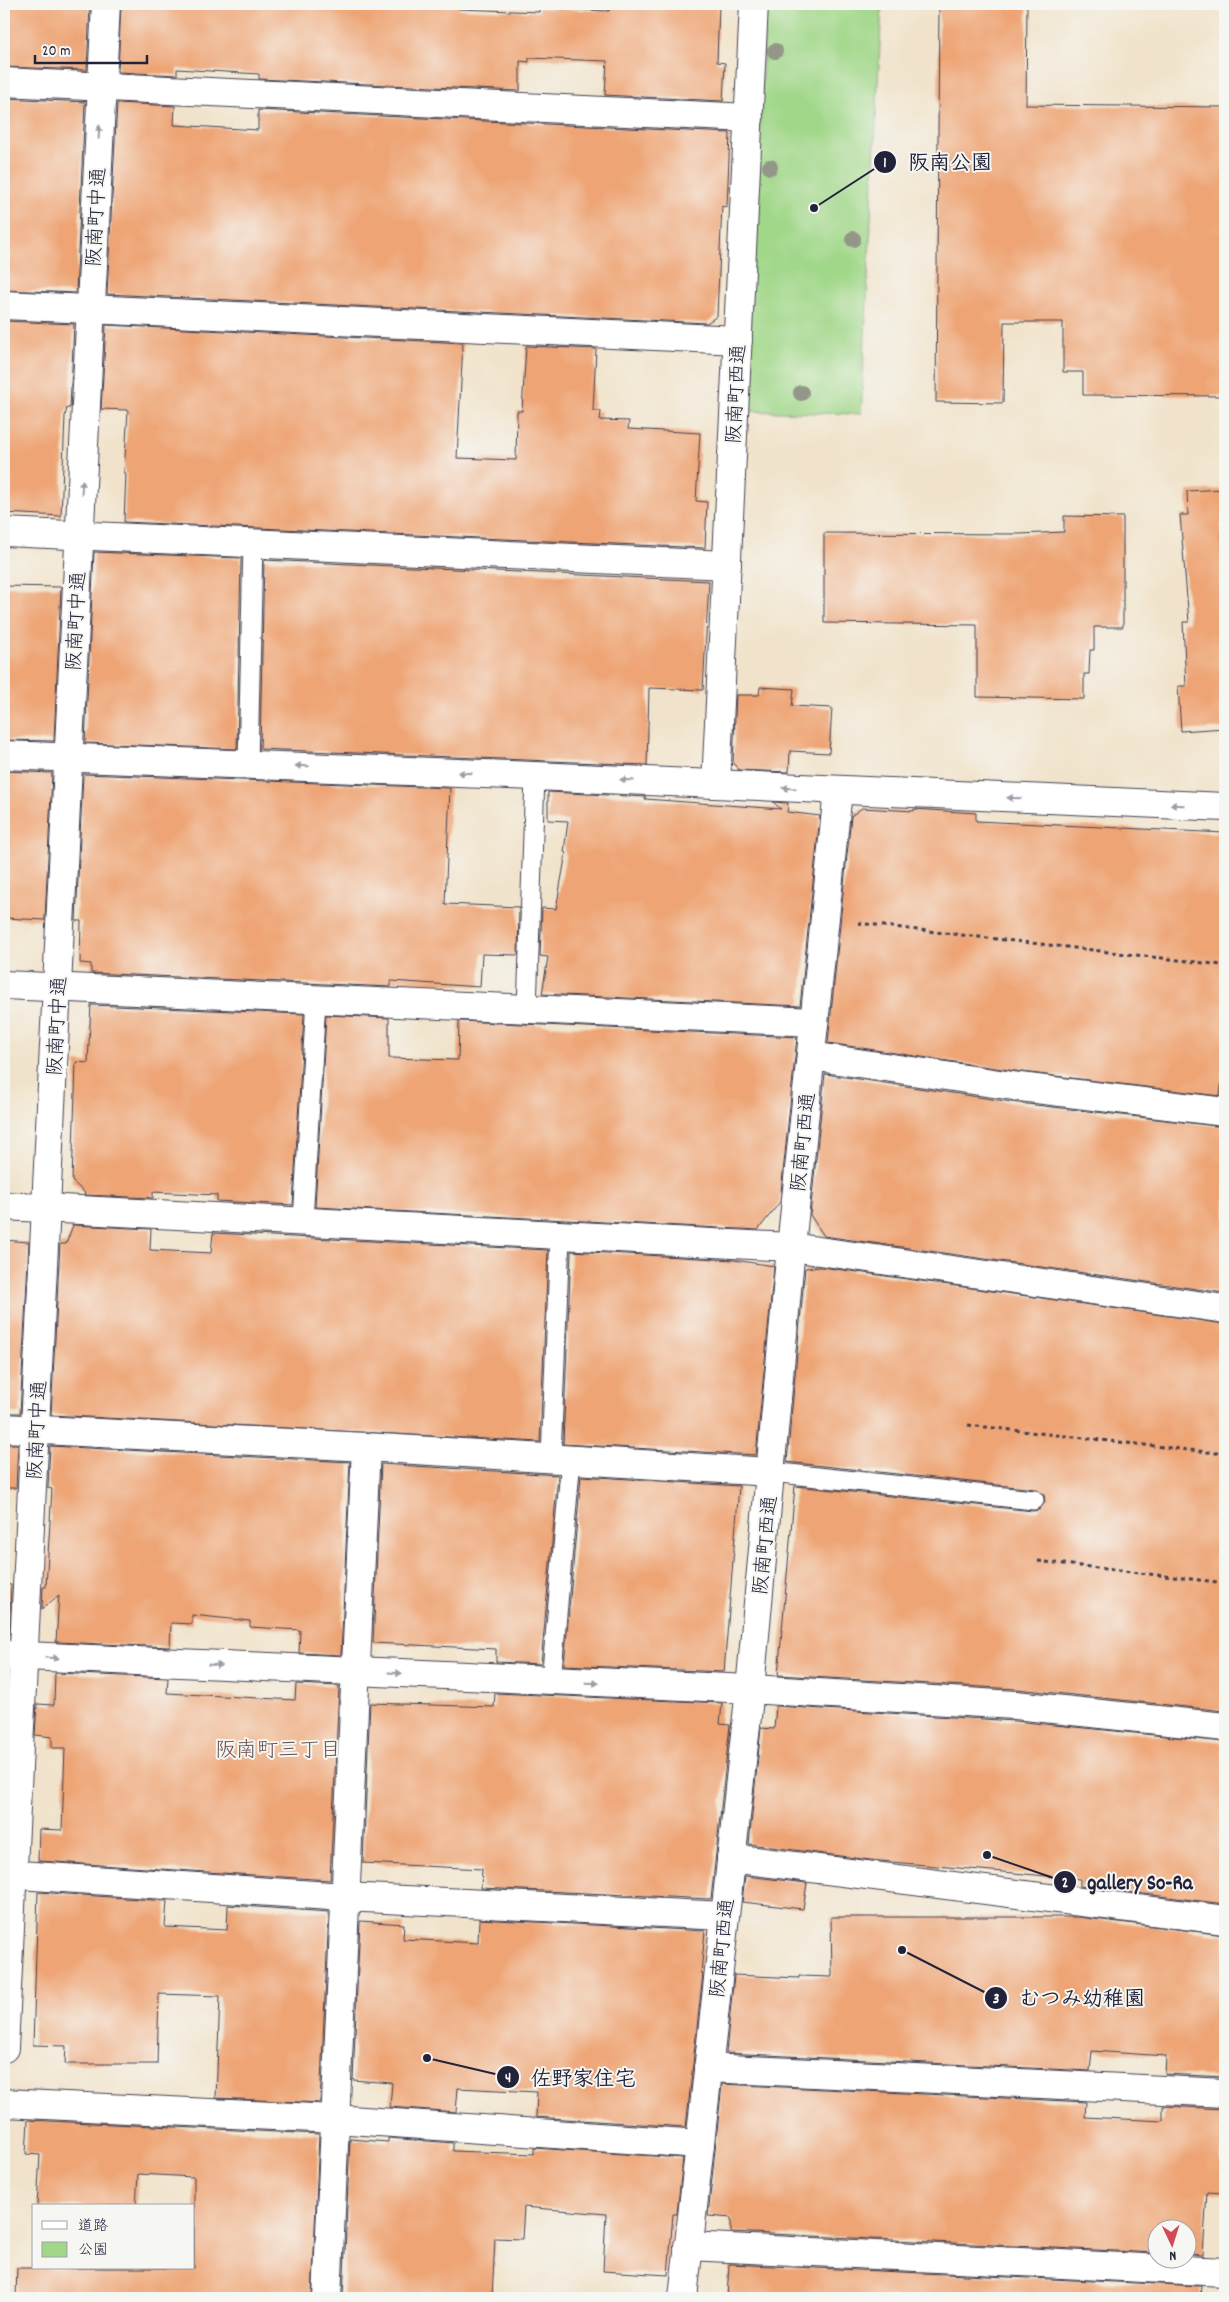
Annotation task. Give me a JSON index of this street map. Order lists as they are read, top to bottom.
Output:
{
  "streets": {
    "street": ["阪南町中通", "阪南町西通"]
  },
  "districts": ["阪南町三丁目"],
  "places": [
    "阪南公園",
    "gallery So-Ra",
    "むつみ幼稚園",
    "佐野家住宅"
  ],
  "legend": ["道路", "公園"],
  "scale_bar": "20 m",
  "north": "bottom"
}
